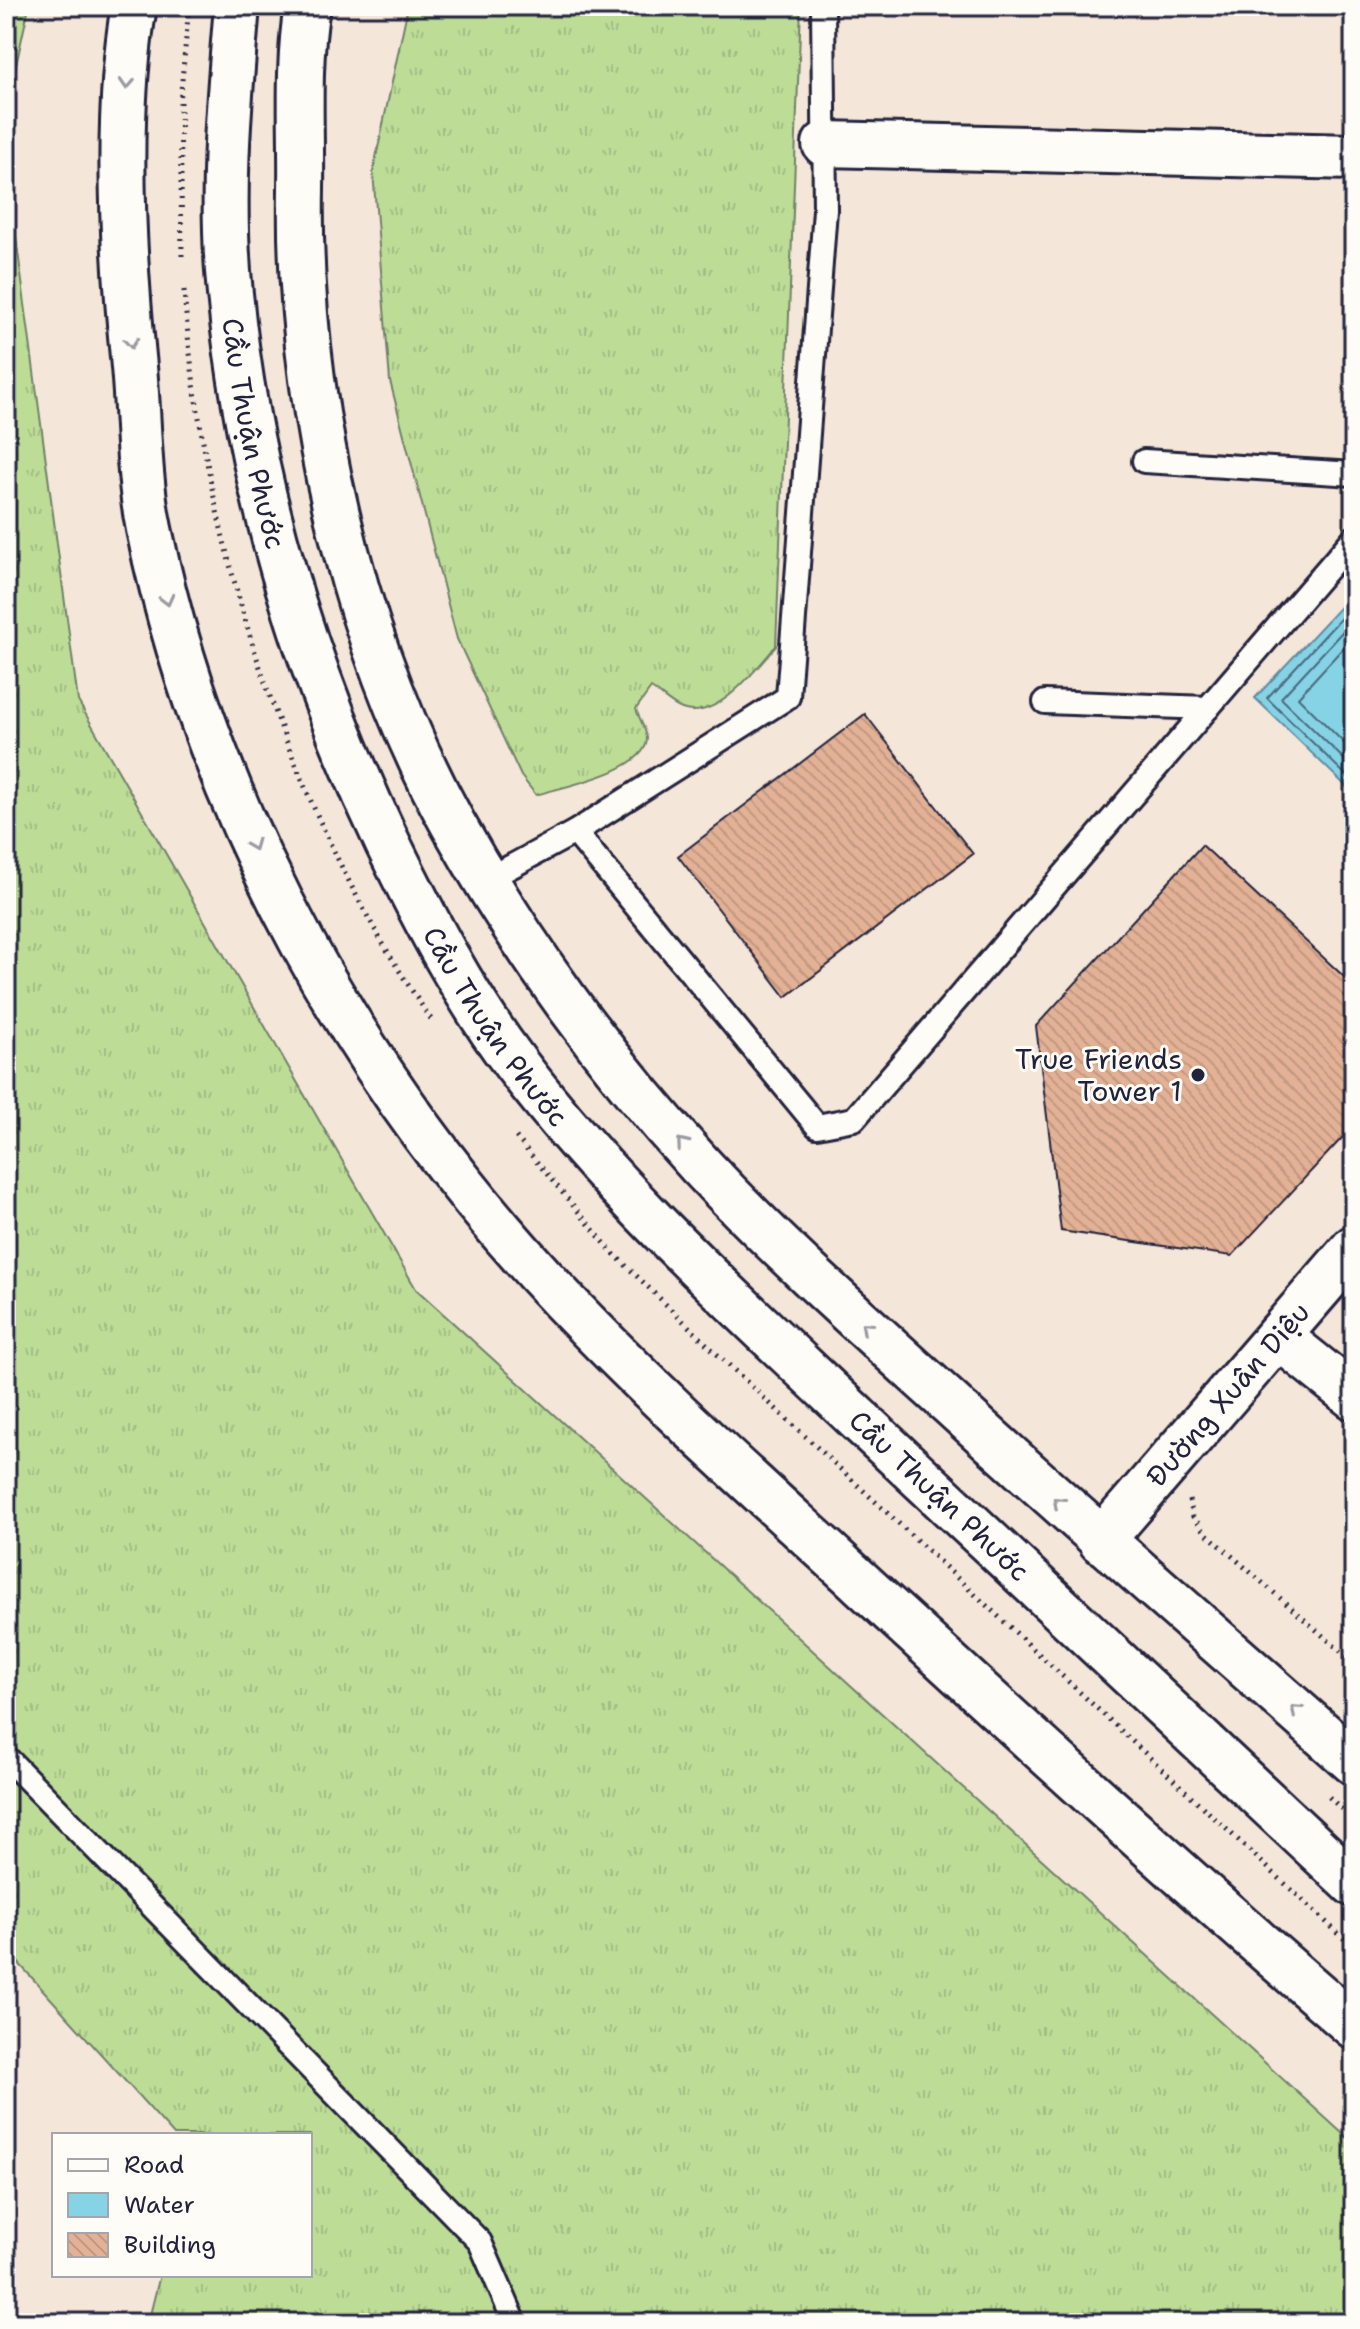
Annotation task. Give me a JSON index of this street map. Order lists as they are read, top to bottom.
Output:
{
  "streets": {
    "street": ["Cầu Thuận Phước", "Đường Xuân Diệu"]
  },
  "places": ["True Friends Tower 1"],
  "legend": ["Road", "Water", "Building"]
}
